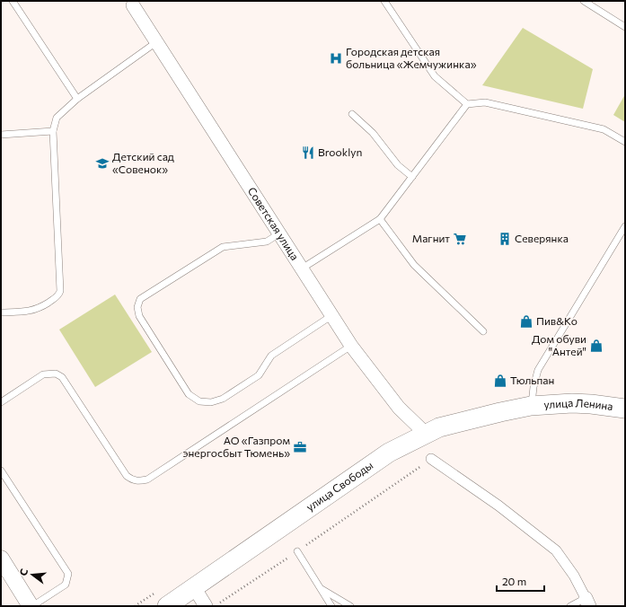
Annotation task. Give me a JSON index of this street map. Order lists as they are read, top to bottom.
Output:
{
  "streets": {
    "main road": ["улица Ленина", "улица Свободы"],
    "street": ["Советская улица"]
  },
  "crossings": [
    ["Советская улица", "улица Свободы"],
    ["улица Ленина", "улица Свободы"]
  ],
  "places": {
    "hospital": ["Городская детская больница «Жемчужинка»"],
    "restaurant": ["Brooklyn"],
    "school or university": ["Детский сад «Совенок»"],
    "supermarket": ["Магнит"],
    "building": ["Северянка"],
    "shop": ["Пив&Ко", "Дом обуви \"Антей\"", "Тюльпан"],
    "office": ["АО «Газпром энергосбыт Тюмень»"]
  },
  "scale_bar": "20 m",
  "north": "left"
}
